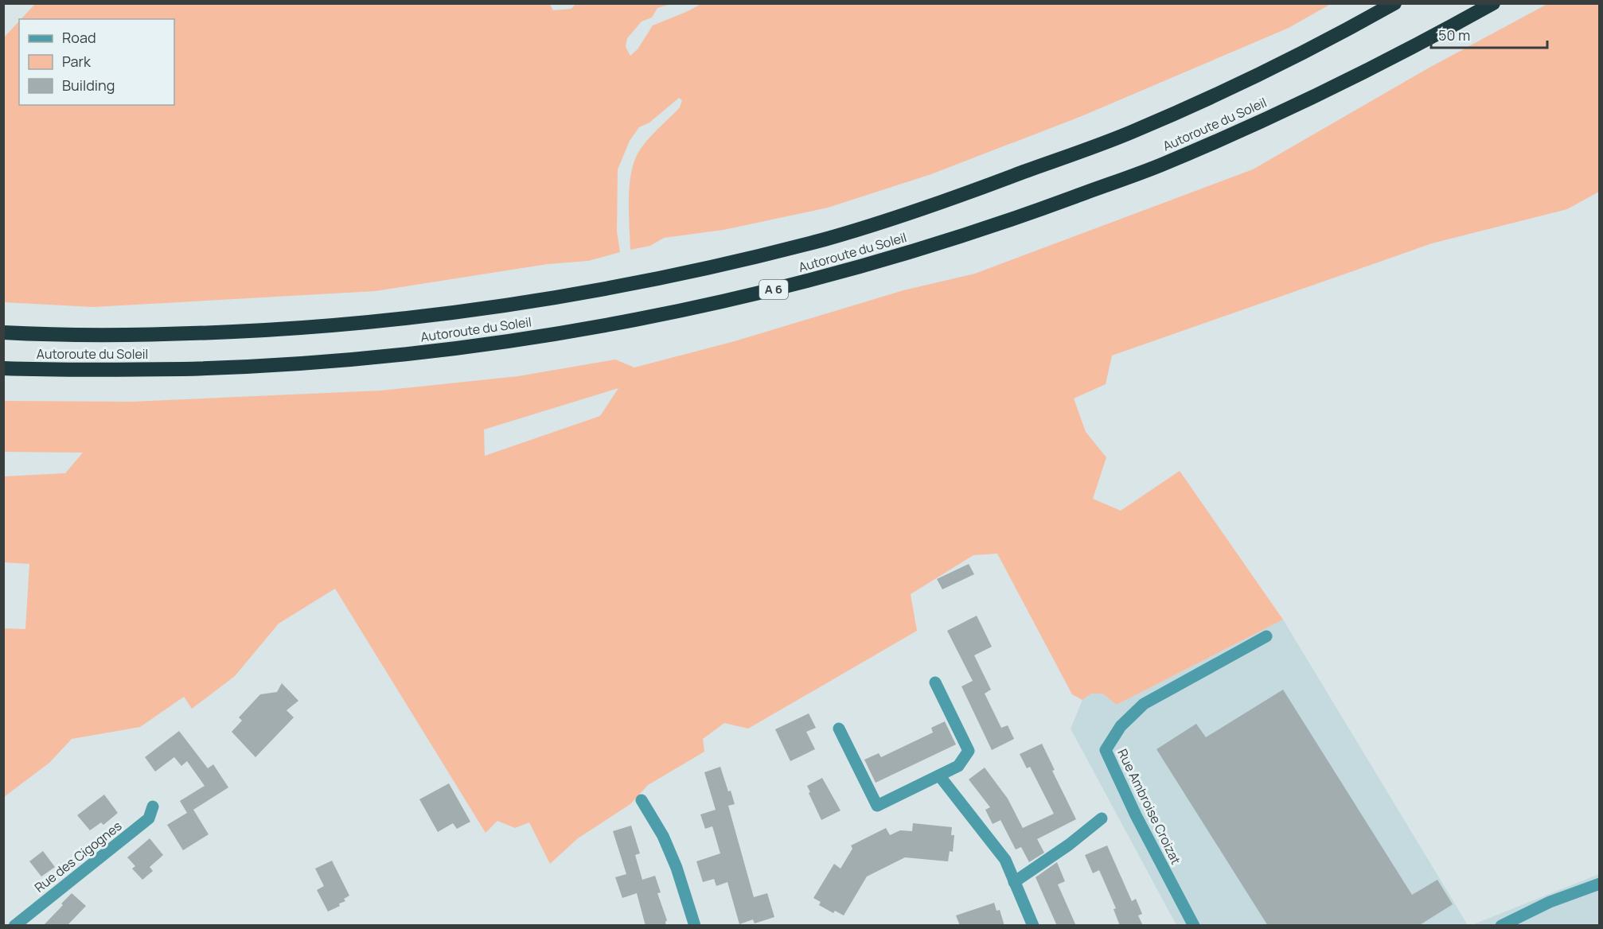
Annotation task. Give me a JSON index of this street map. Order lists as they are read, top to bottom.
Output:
{
  "streets": {
    "highway": ["Autoroute du Soleil", "A 6"],
    "street": ["Rue Ambroise Croizat", "Rue des Cigognes"]
  },
  "legend": ["Road", "Park", "Building"],
  "scale_bar": "50 m"
}
